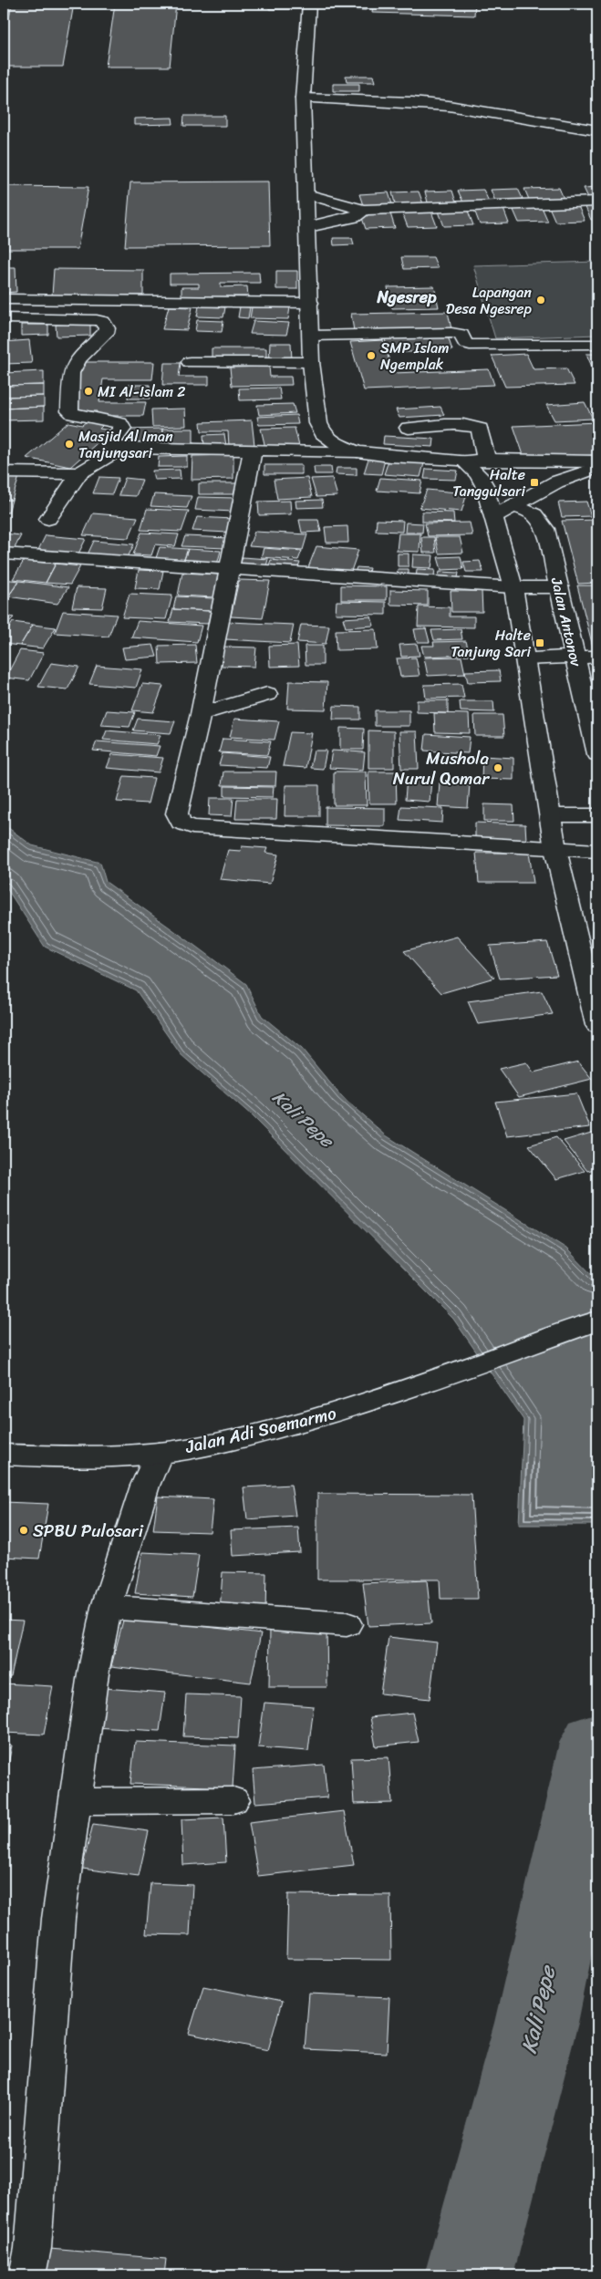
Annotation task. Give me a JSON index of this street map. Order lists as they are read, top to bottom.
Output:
{
  "streets": {
    "main road": ["Jalan Antonov", "Jalan Adi Soemarmo"]
  },
  "districts": ["Ngesrep"],
  "water": ["Kali Pepe"],
  "places": {
    "other": [
      "Lapangan Desa Ngesrep",
      "SMP Islam Ngemplak",
      "MI Al-Islam 2",
      "Masjid Al Iman Tanjungsari",
      "Mushola Nurul Qomar",
      "SPBU Pulosari"
    ],
    "transit": ["Halte Tanggulsari", "Halte Tanjung Sari"]
  }
}
